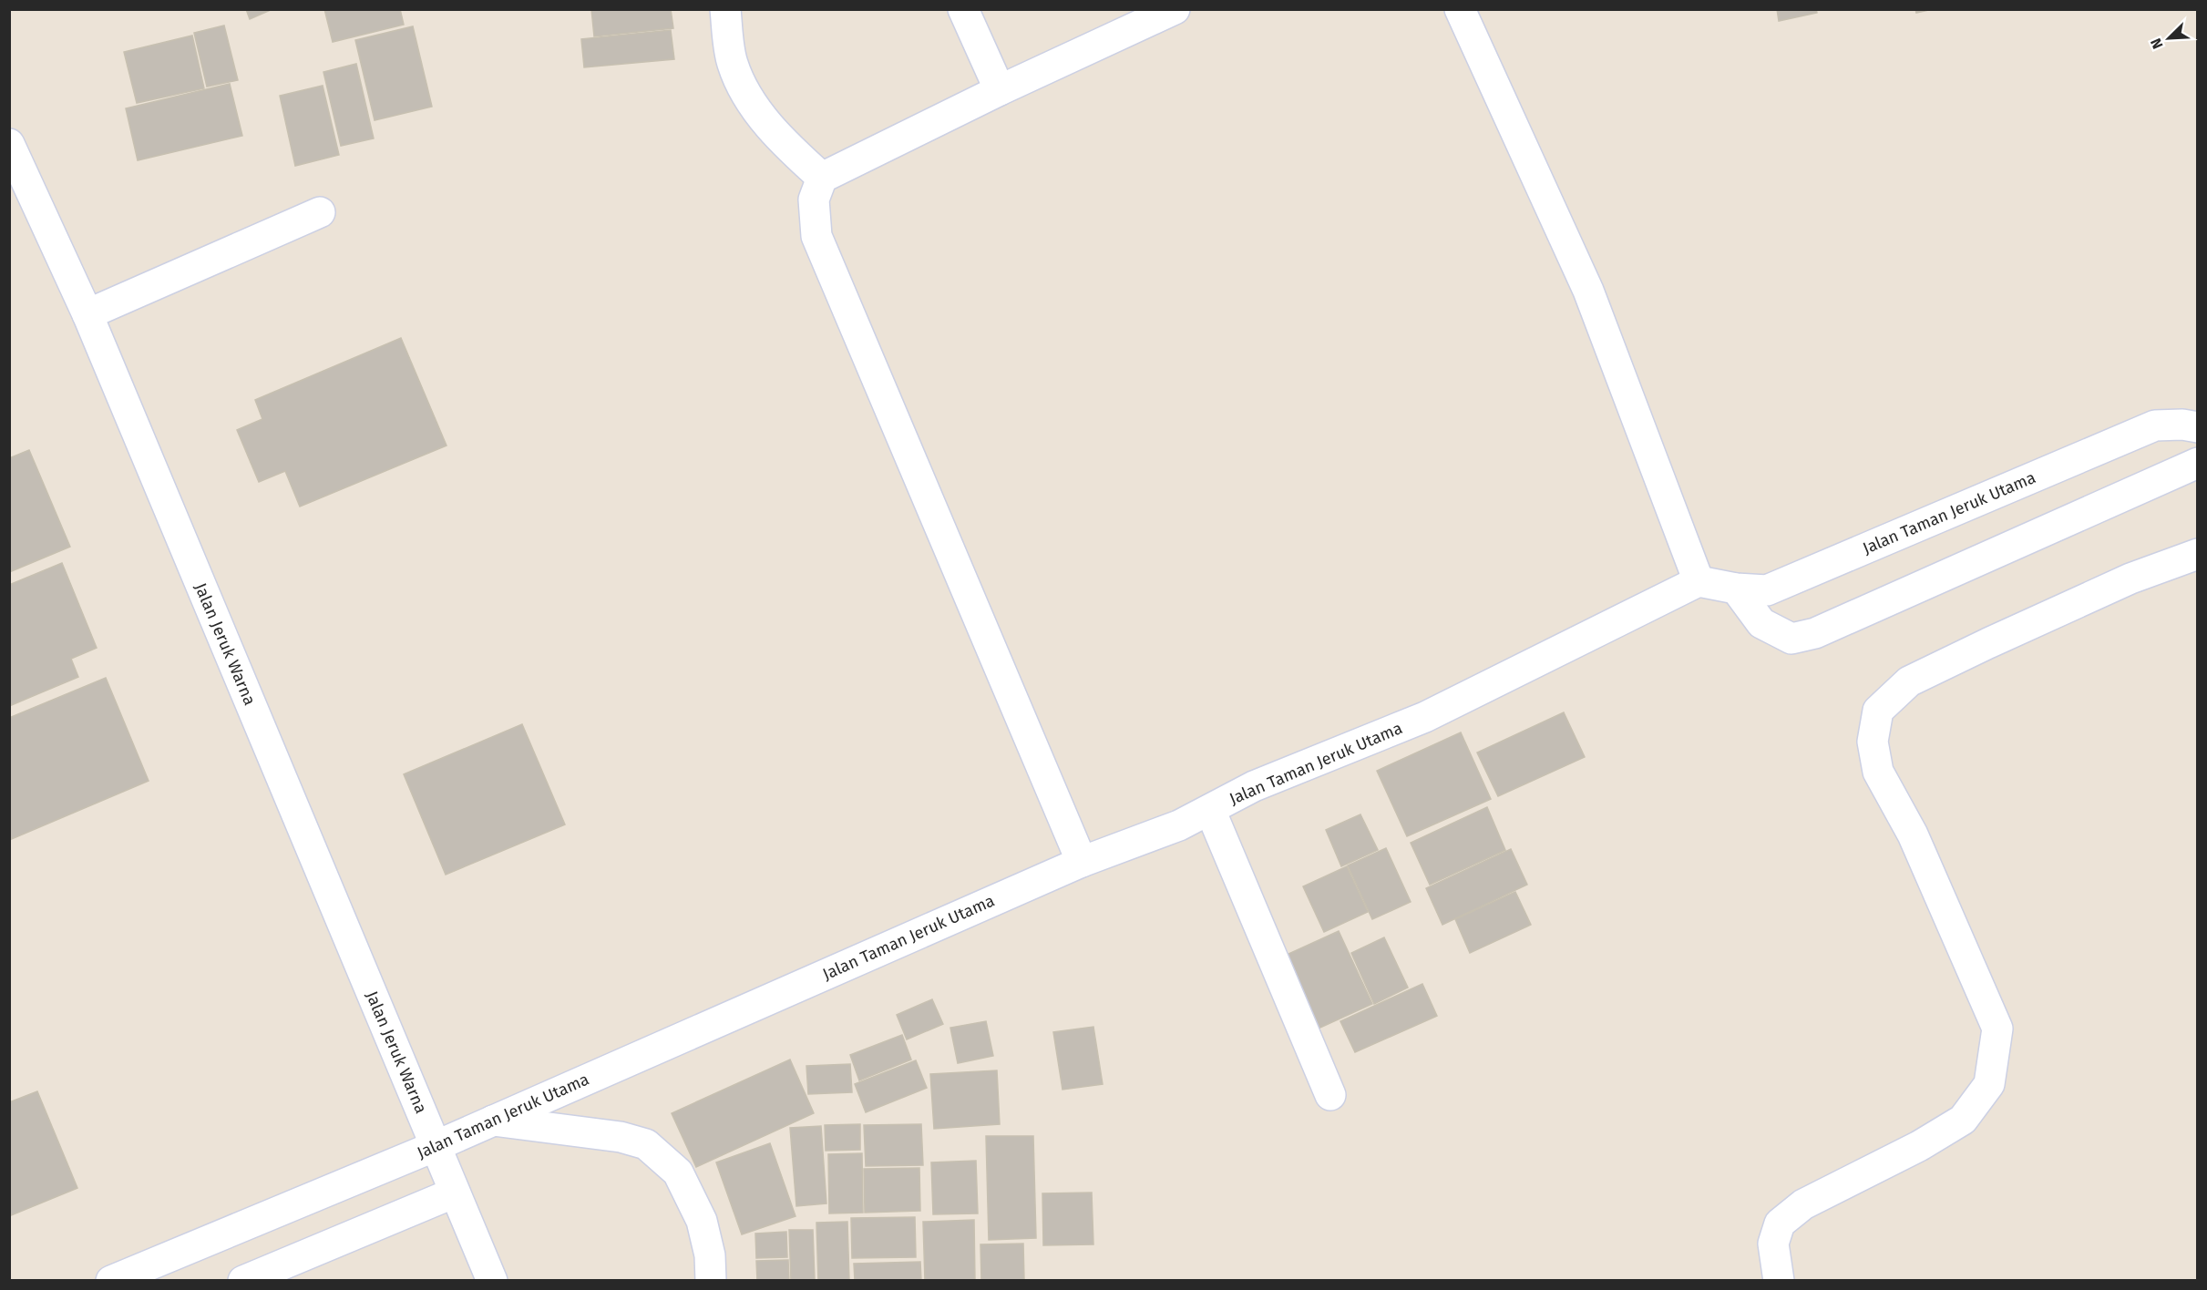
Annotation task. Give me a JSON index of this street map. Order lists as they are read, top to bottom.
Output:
{
  "streets": {
    "street": ["Jalan Taman Jeruk Utama", "Jalan Jeruk Warna"]
  },
  "crossings": [
    ["Jalan Taman Jeruk Utama", "Jalan Jeruk Warna"]
  ],
  "north": "bottom left"
}
